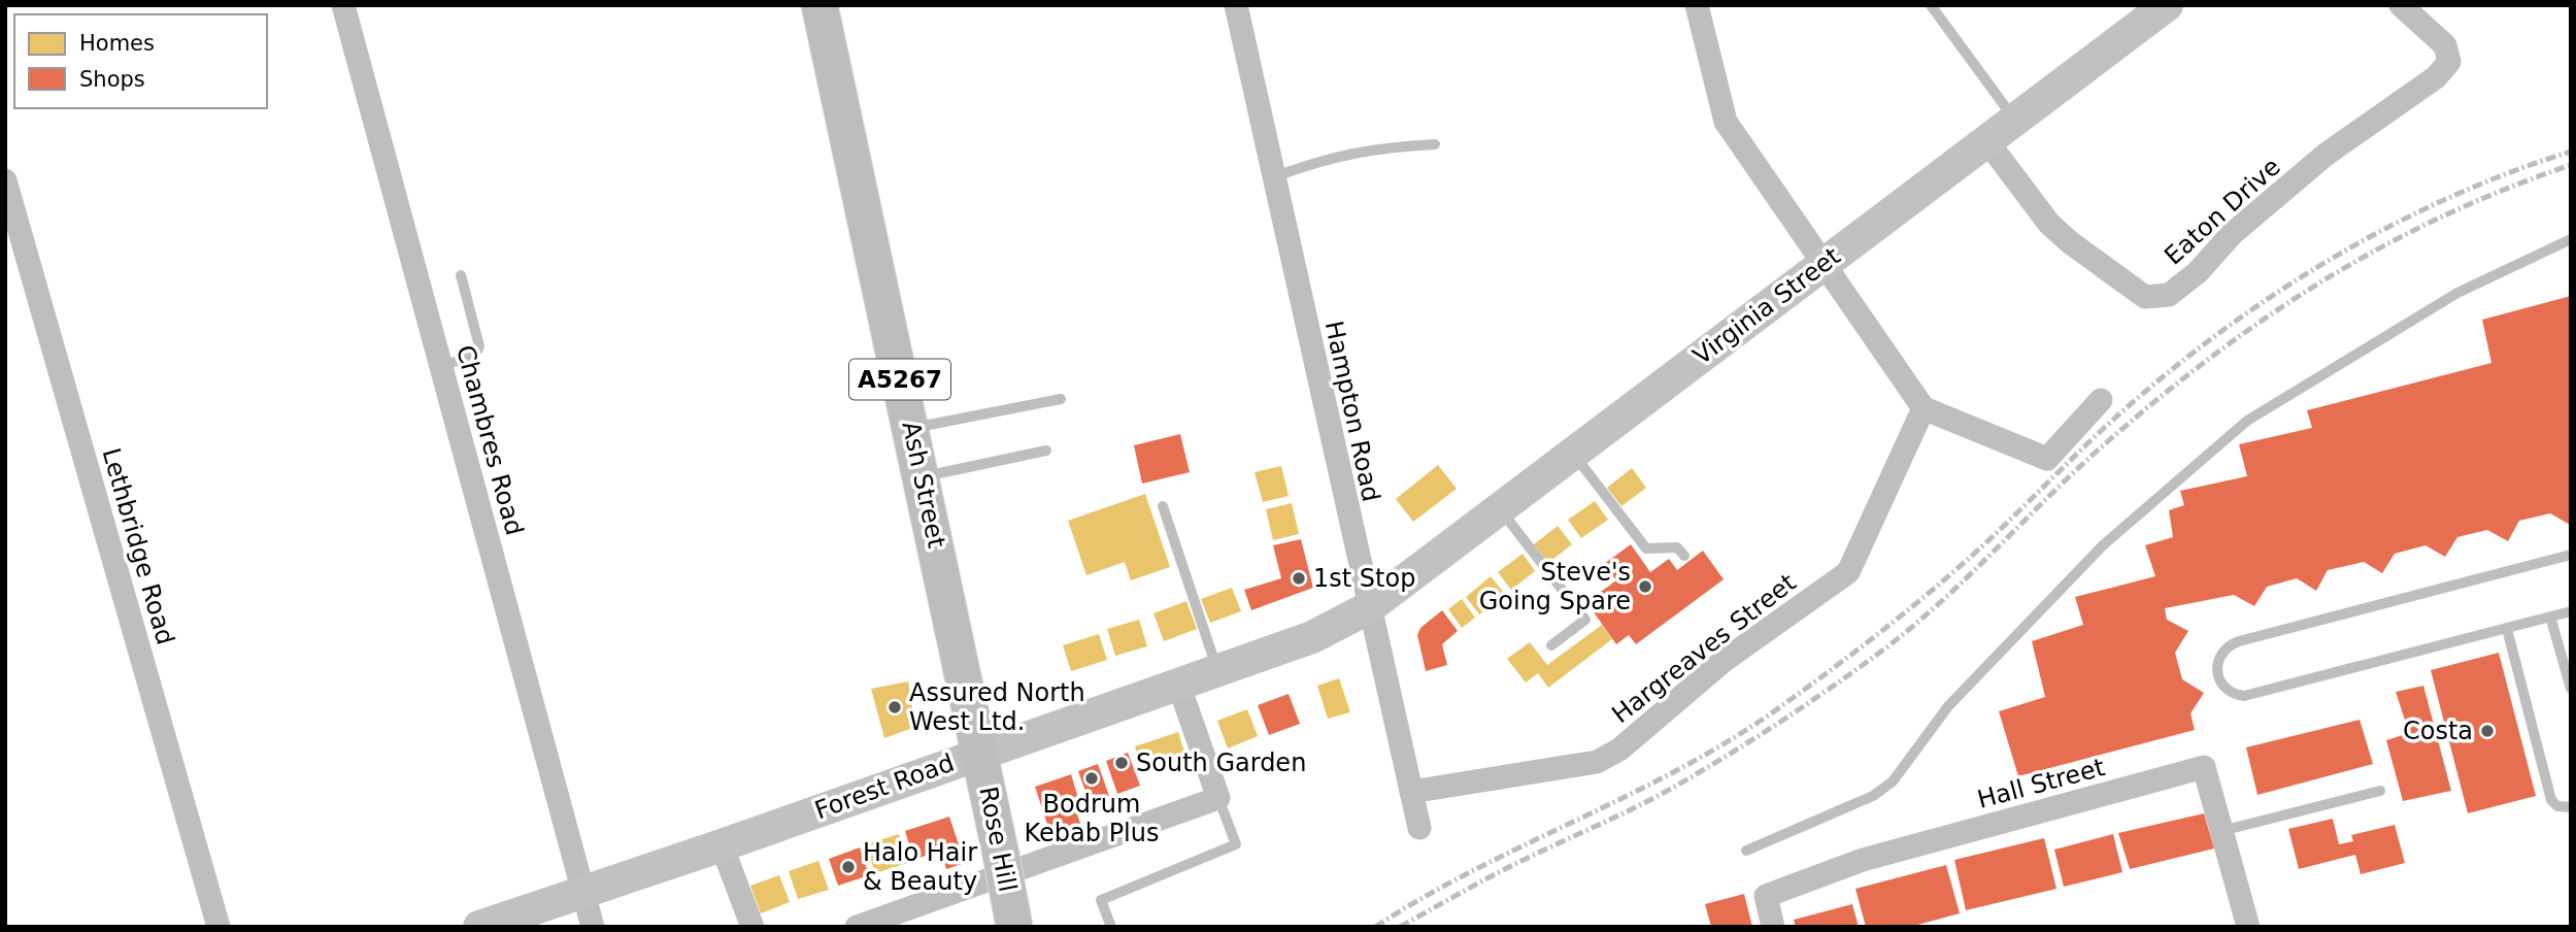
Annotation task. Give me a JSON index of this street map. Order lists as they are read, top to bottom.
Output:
{
  "streets": {
    "main road": ["A5267", "Ash Street", "Rose Hill"],
    "street": [
      "Eaton Drive",
      "Virginia Street",
      "Hampton Road",
      "Chambres Road",
      "Lethbridge Road",
      "Hargreaves Street",
      "Hall Street",
      "Forest Road"
    ]
  },
  "crossings": [
    ["Eaton Drive", "Virginia Street"],
    ["Virginia Street", "Hampton Road"],
    ["Virginia Street", "Forest Road"],
    ["Hampton Road", "Hargreaves Street"],
    ["Hampton Road", "Forest Road"],
    ["Chambres Road", "Forest Road"],
    ["Ash Street", "Forest Road"],
    ["Ash Street", "Rose Hill"],
    ["Forest Road", "Rose Hill"]
  ],
  "places": [
    "1st Stop",
    "Steve's Going Spare",
    "Assured North West Ltd.",
    "Costa",
    "South Garden",
    "Bodrum Kebab Plus",
    "Halo Hair & Beauty"
  ],
  "legend": ["Homes", "Shops"]
}
